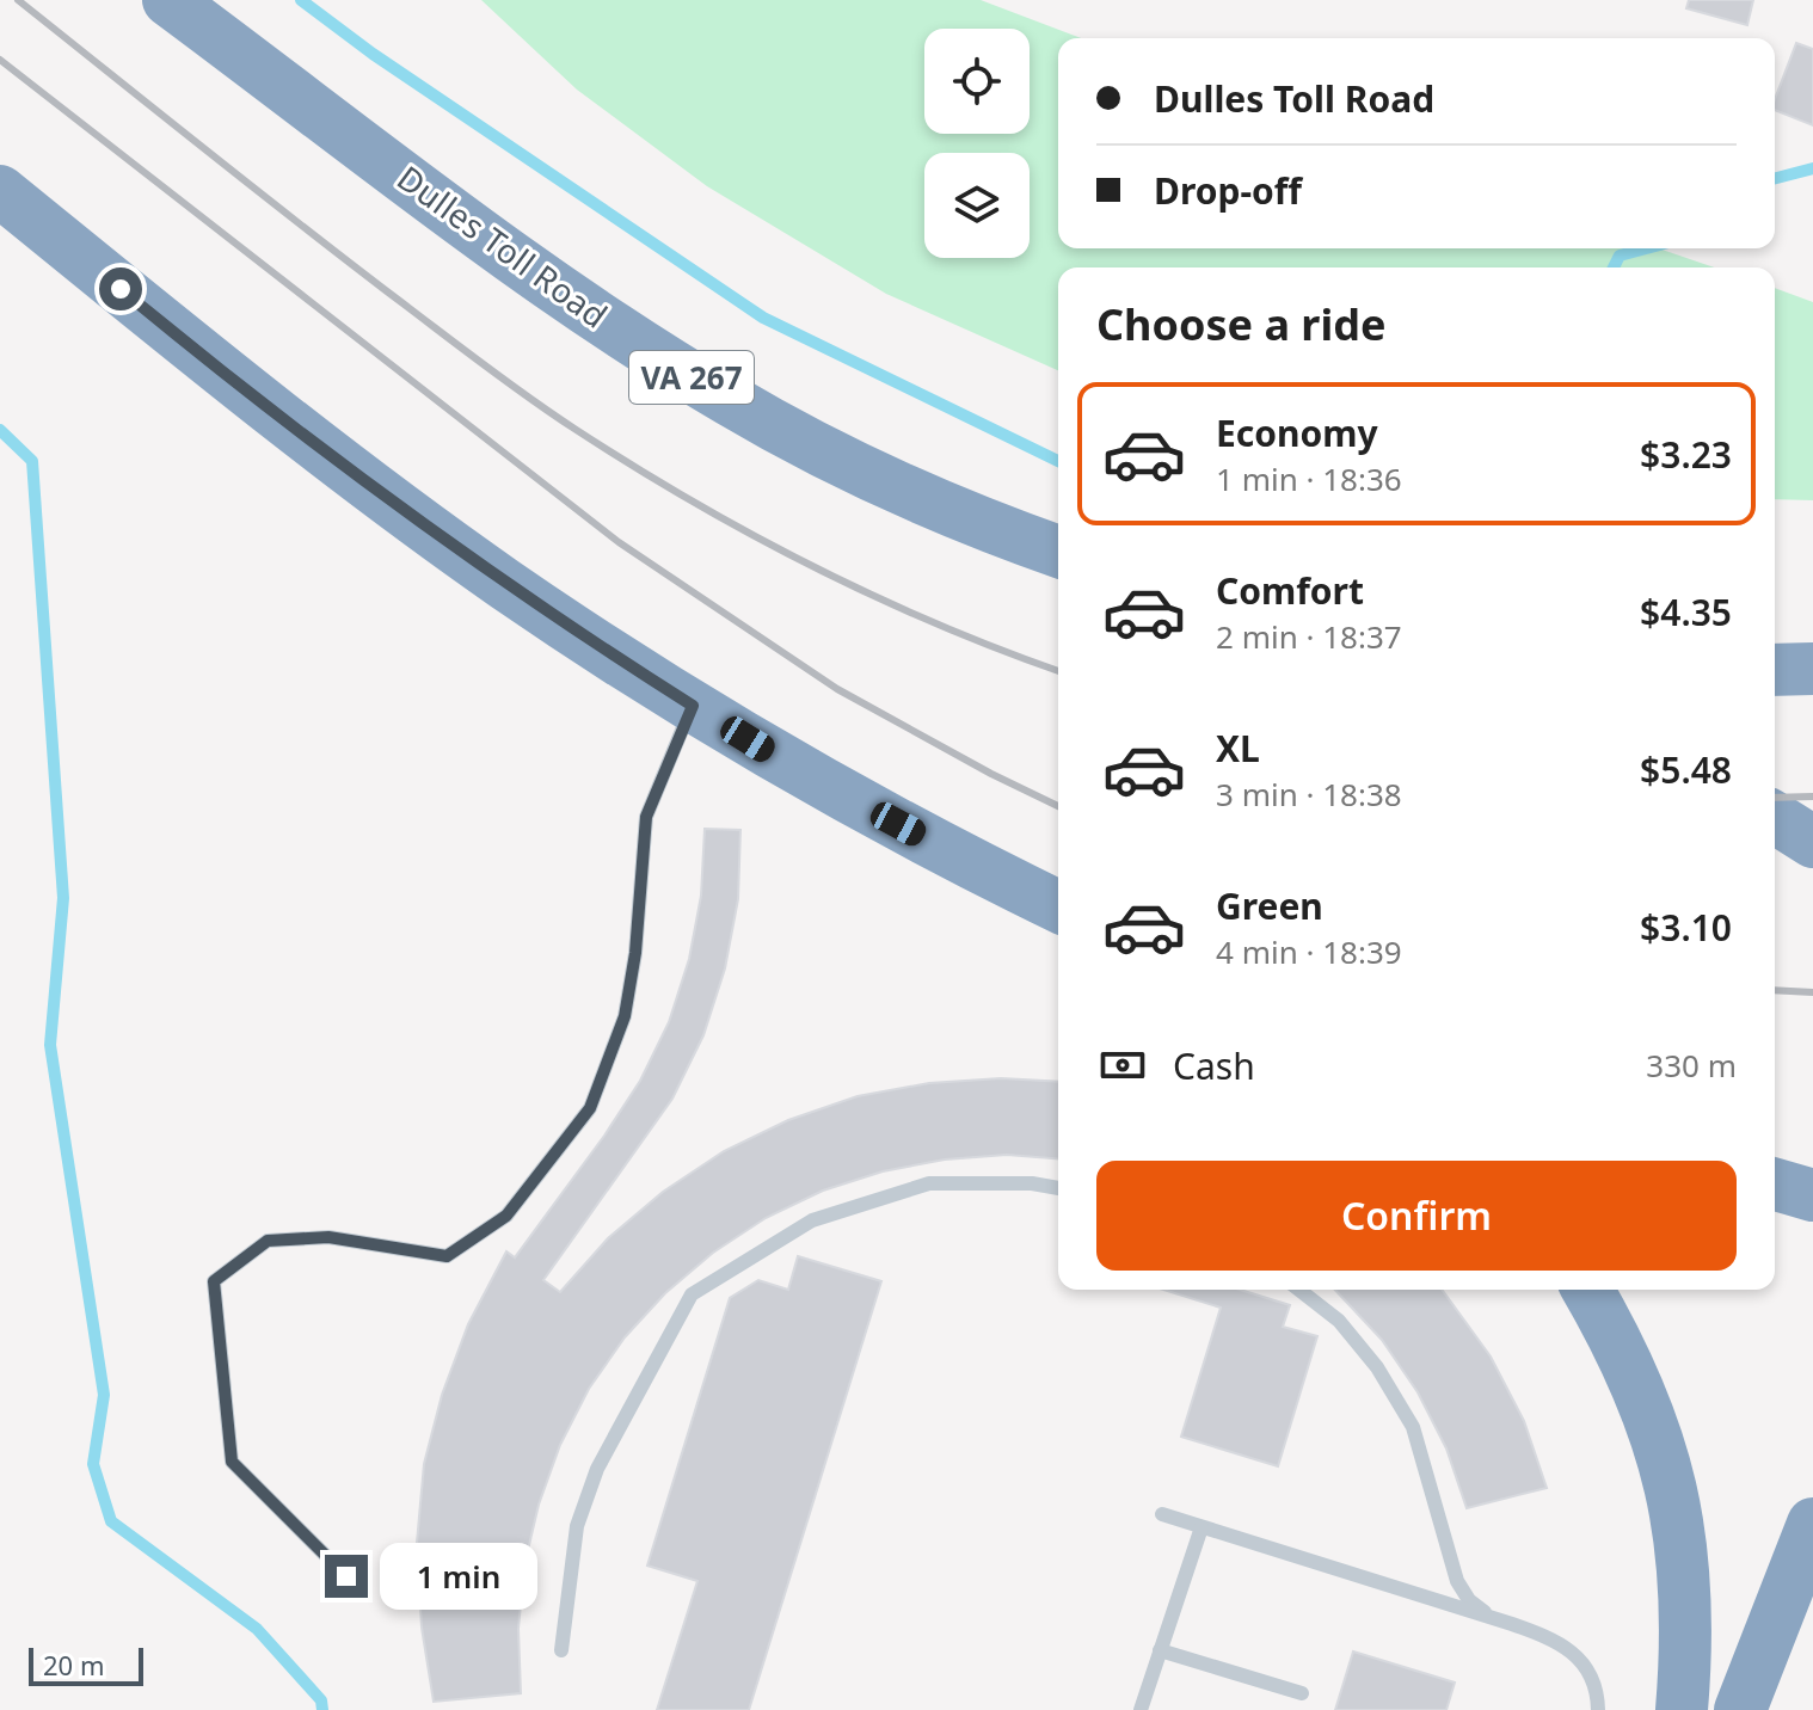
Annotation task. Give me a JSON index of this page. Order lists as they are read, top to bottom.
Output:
{
  "streets": {
    "highway": ["Dulles Toll Road", "VA 267"]
  },
  "scale_bar": "20 m",
  "page": {
    "banner": ["Dulles Toll Road", "Drop-off"],
    "heading": "Choose a ride",
    "list": [
      {
        "name": "Economy",
        "note": "1 min · 18:36",
        "value": "$3.23"
      },
      {
        "name": "Comfort",
        "note": "2 min · 18:37",
        "value": "$4.35"
      },
      {
        "name": "XL",
        "note": "3 min · 18:38",
        "value": "$5.48"
      },
      {
        "name": "Green",
        "note": "4 min · 18:39",
        "value": "$3.10"
      }
    ],
    "pay": ["Cash", "330 m"],
    "buttons": "Confirm",
    "bubble": "1 min",
    "scale": "20 m"
  }
}
